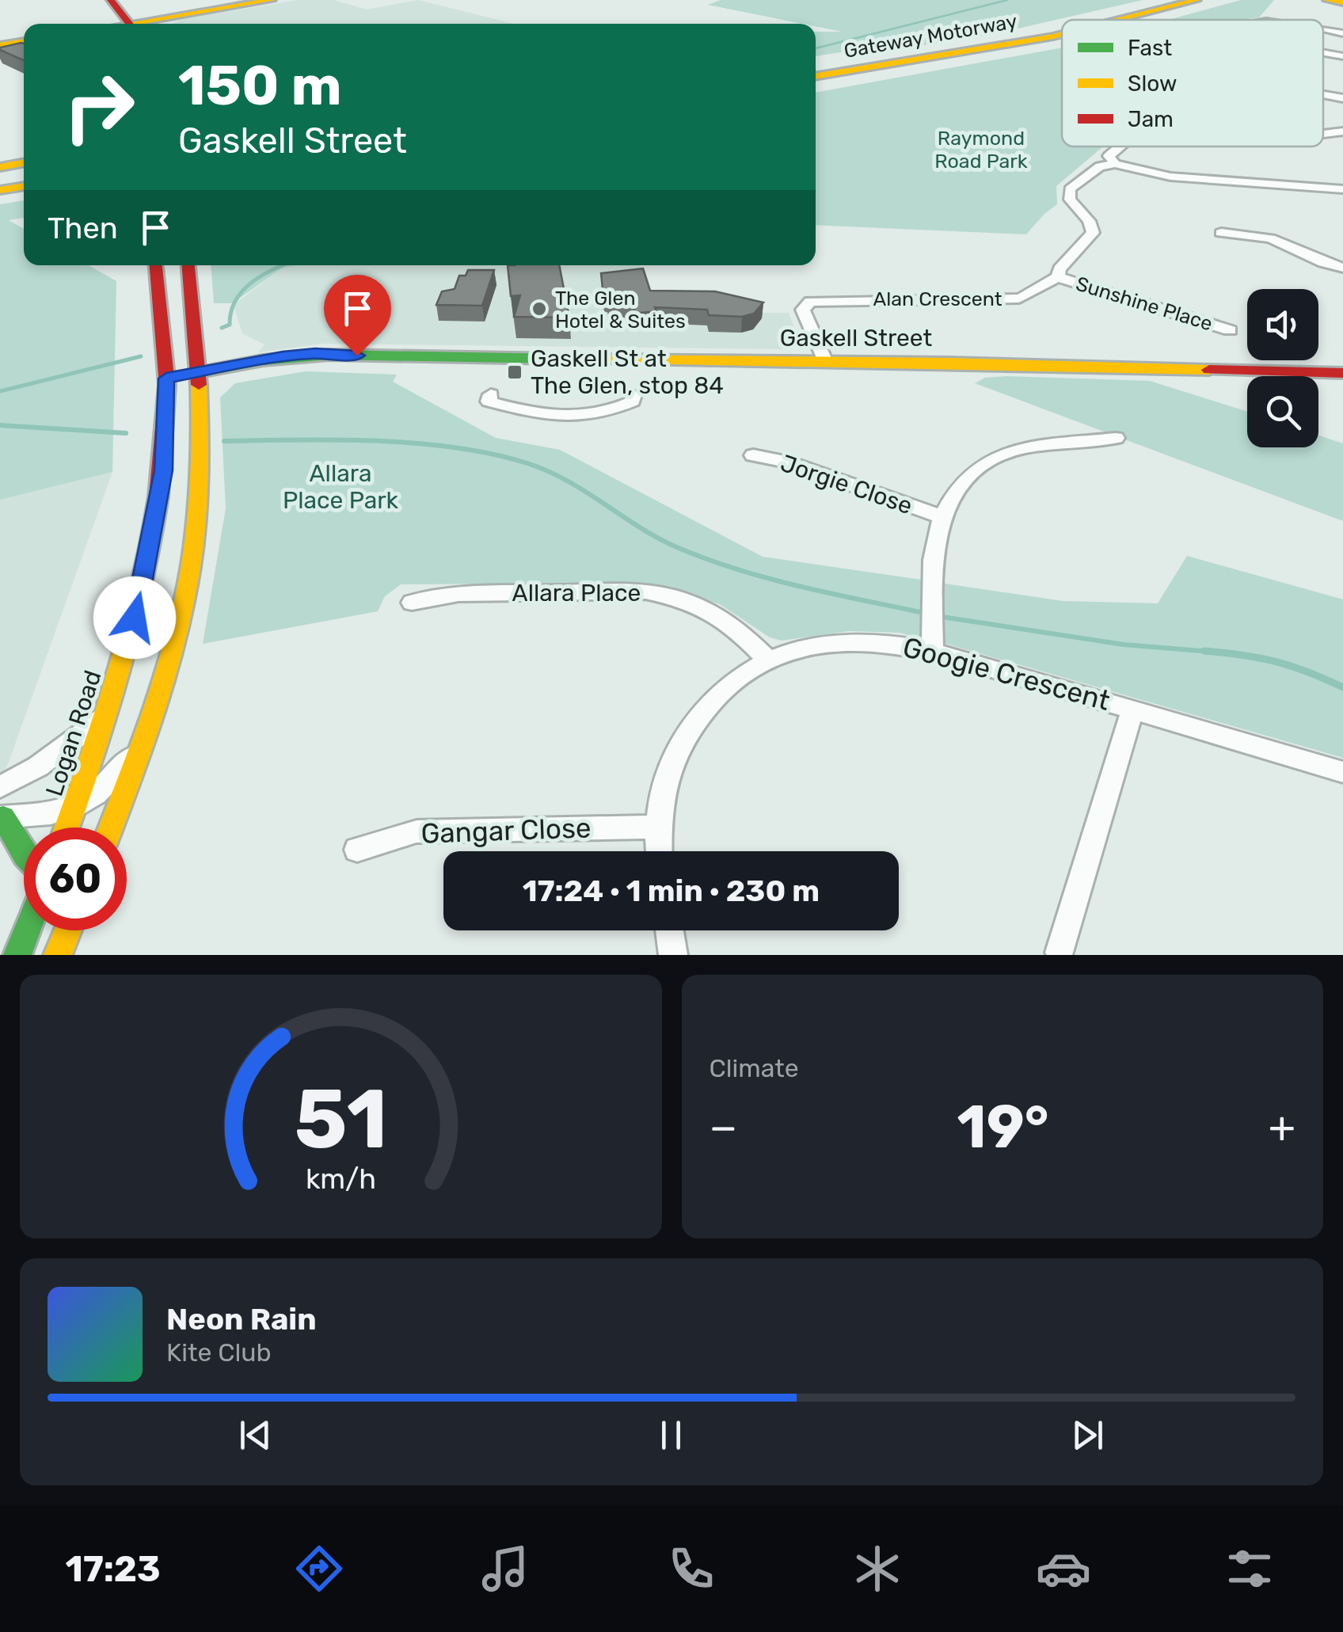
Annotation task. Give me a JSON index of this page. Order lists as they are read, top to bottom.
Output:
{
  "streets": {
    "main road": ["Gateway Motorway", "Gaskell Street", "Logan Road"],
    "street": [
      "Alan Crescent",
      "Sunshine Place",
      "Jorgie Close",
      "Allara Place",
      "Googie Crescent",
      "Gangar Close"
    ]
  },
  "crossings": [
    ["Alan Crescent", "Sunshine Place"],
    ["Alan Crescent", "Gaskell Street"],
    ["Gaskell Street", "Logan Road"],
    ["Allara Place", "Googie Crescent"],
    ["Googie Crescent", "Gangar Close"]
  ],
  "parks": ["Raymond Road Park", "Allara Place Park"],
  "places": {
    "other": ["The Glen Hotel & Suites"],
    "transit": ["Gaskell St at The Glen, stop 84"]
  },
  "legend": ["Fast", "Slow", "Jam"],
  "page": {
    "turn": ["150 m", "Gaskell Street"],
    "then": "Then",
    "limit": "60",
    "trip": "17:24 · 1 min · 230 m",
    "tile": "Climate",
    "heat": ["−", "19°", "+"],
    "song": ["Neon Rain", "Kite Club"],
    "tabs": "17:23",
    "gauge": ["51", "km/h"]
  }
}
